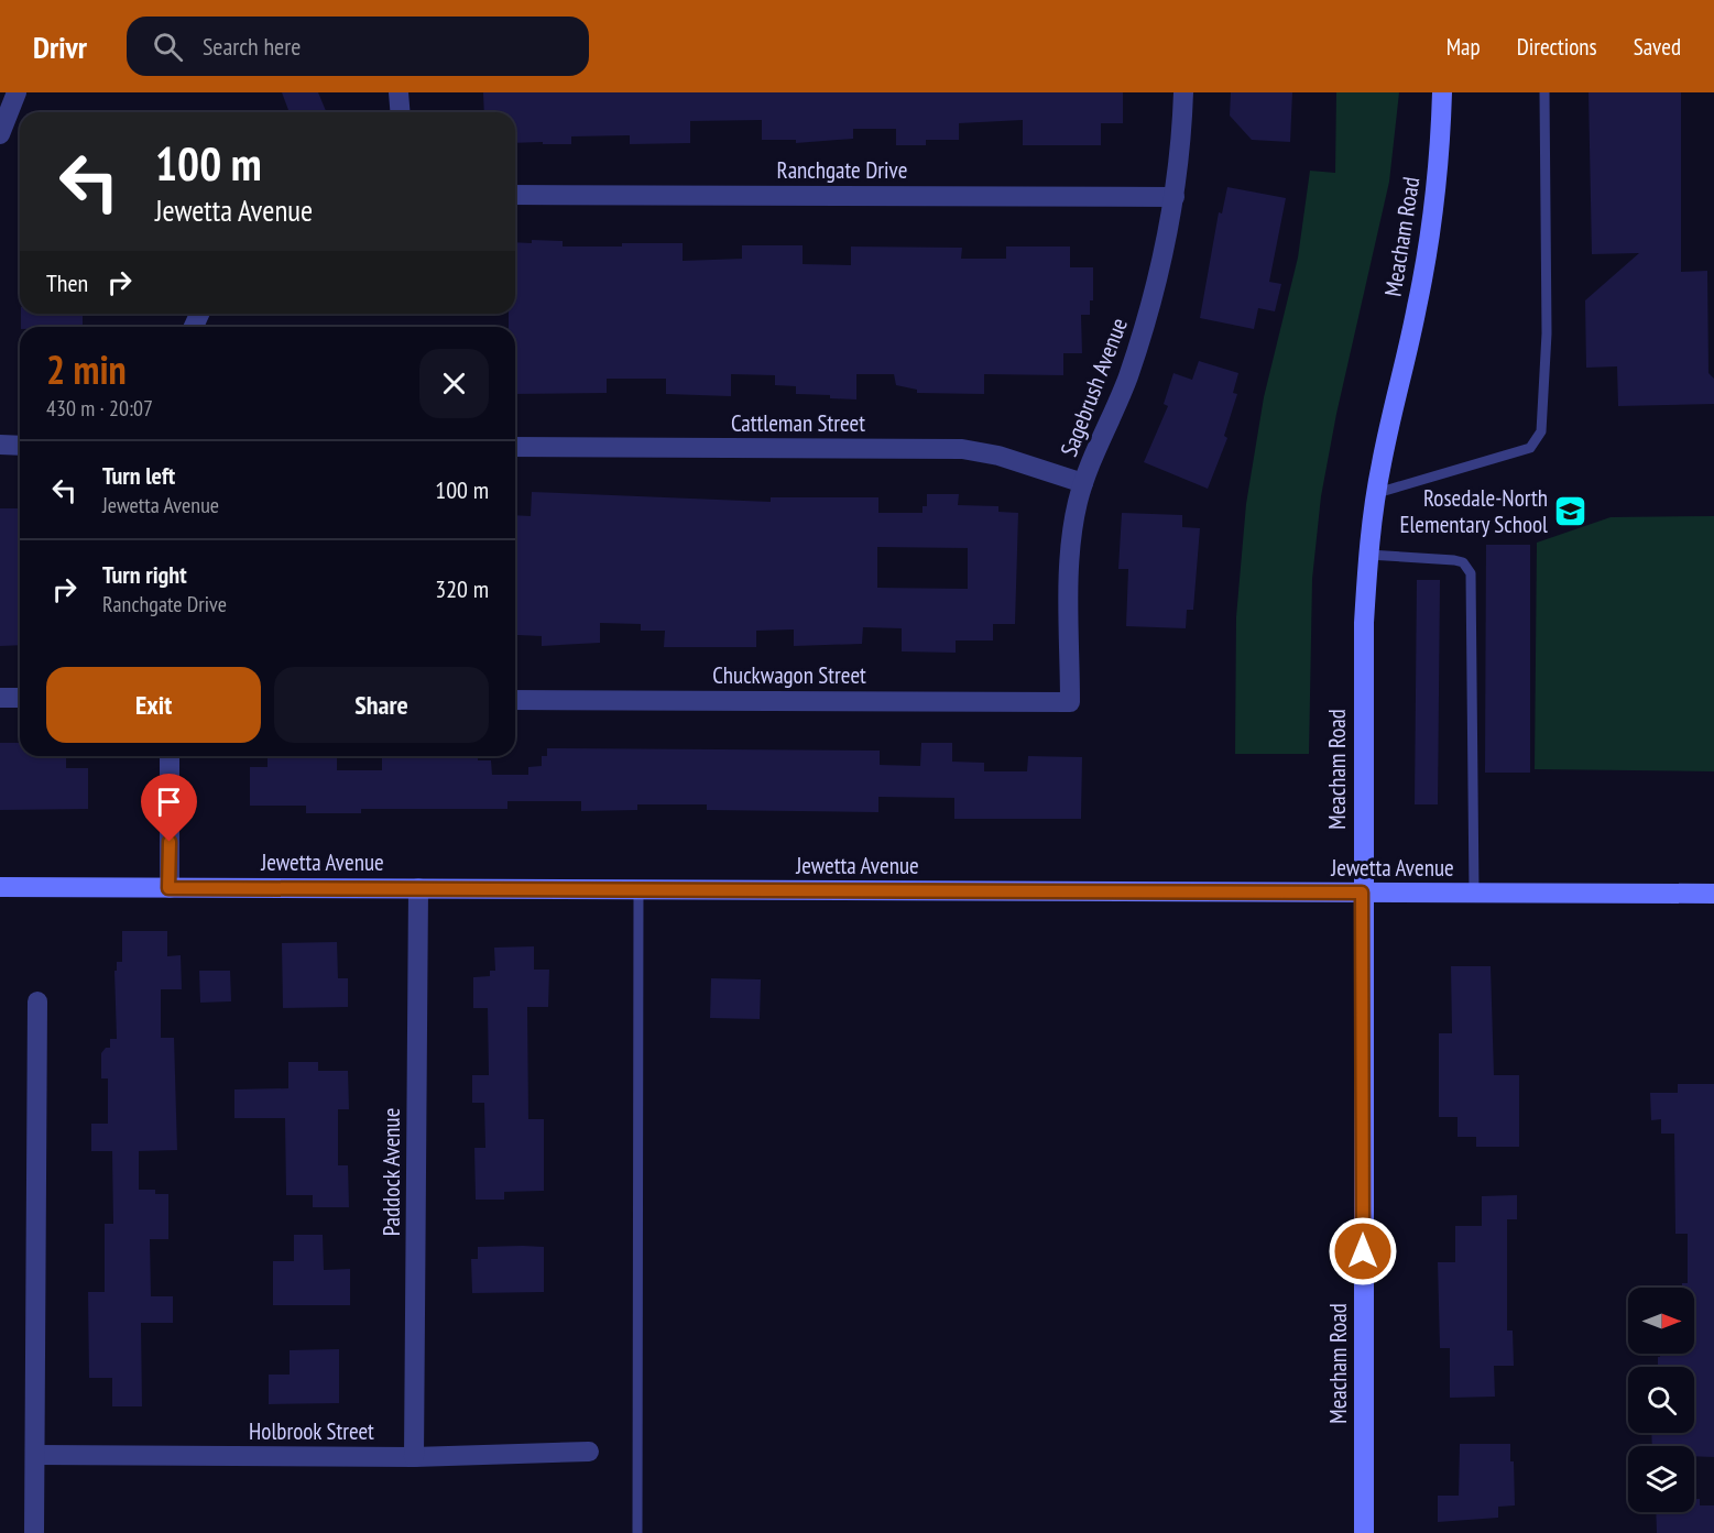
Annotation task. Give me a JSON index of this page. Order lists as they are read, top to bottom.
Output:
{
  "streets": {
    "street": [
      "Ranchgate Drive",
      "Meacham Road",
      "Sagebrush Avenue",
      "Cattleman Street",
      "Chuckwagon Street",
      "Jewetta Avenue",
      "Paddock Avenue",
      "Holbrook Street"
    ]
  },
  "crossings": [
    ["Ranchgate Drive", "Sagebrush Avenue"],
    ["Meacham Road", "Jewetta Avenue"],
    ["Sagebrush Avenue", "Cattleman Street"],
    ["Sagebrush Avenue", "Chuckwagon Street"],
    ["Jewetta Avenue", "Paddock Avenue"],
    ["Paddock Avenue", "Holbrook Street"]
  ],
  "places": {
    "school or university": ["Rosedale-North Elementary School"]
  },
  "north": "right",
  "page": {
    "header": "Drivr",
    "search": "Search here",
    "nav": ["Map", "Directions", "Saved"],
    "turn": ["100 m", "Jewetta Avenue"],
    "then": "Then",
    "heading": ["2 min", "430 m · 20:07"],
    "list": [
      {
        "name": "Turn left",
        "note": "Jewetta Avenue",
        "value": "100 m"
      },
      {
        "name": "Turn right",
        "note": "Ranchgate Drive",
        "value": "320 m"
      }
    ],
    "buttons": ["Exit", "Share"]
  }
}
